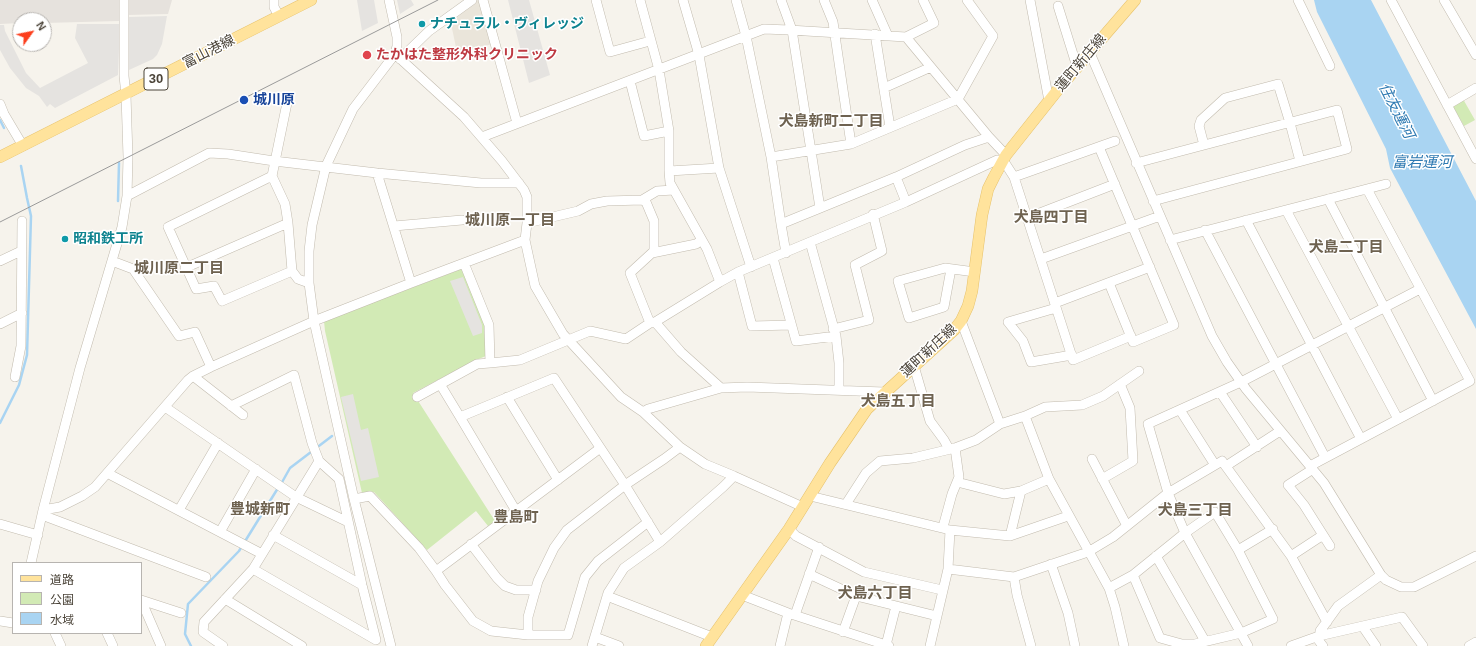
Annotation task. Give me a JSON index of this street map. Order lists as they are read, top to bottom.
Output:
{
  "streets": {
    "main road": ["富山港線", "蓮町新庄線", "30"]
  },
  "districts": [
    "犬島新町二丁目",
    "犬島四丁目",
    "城川原一丁目",
    "犬島二丁目",
    "城川原二丁目",
    "犬島五丁目",
    "豊城新町",
    "犬島三丁目",
    "豊島町",
    "犬島六丁目"
  ],
  "water": ["住友運河", "富岩運河"],
  "places": [
    "ナチュラル・ヴィレッジ",
    "たかはた整形外科クリニック",
    "城川原",
    "昭和鉄工所"
  ],
  "legend": ["道路", "公園", "水域"],
  "north": "top right"
}
